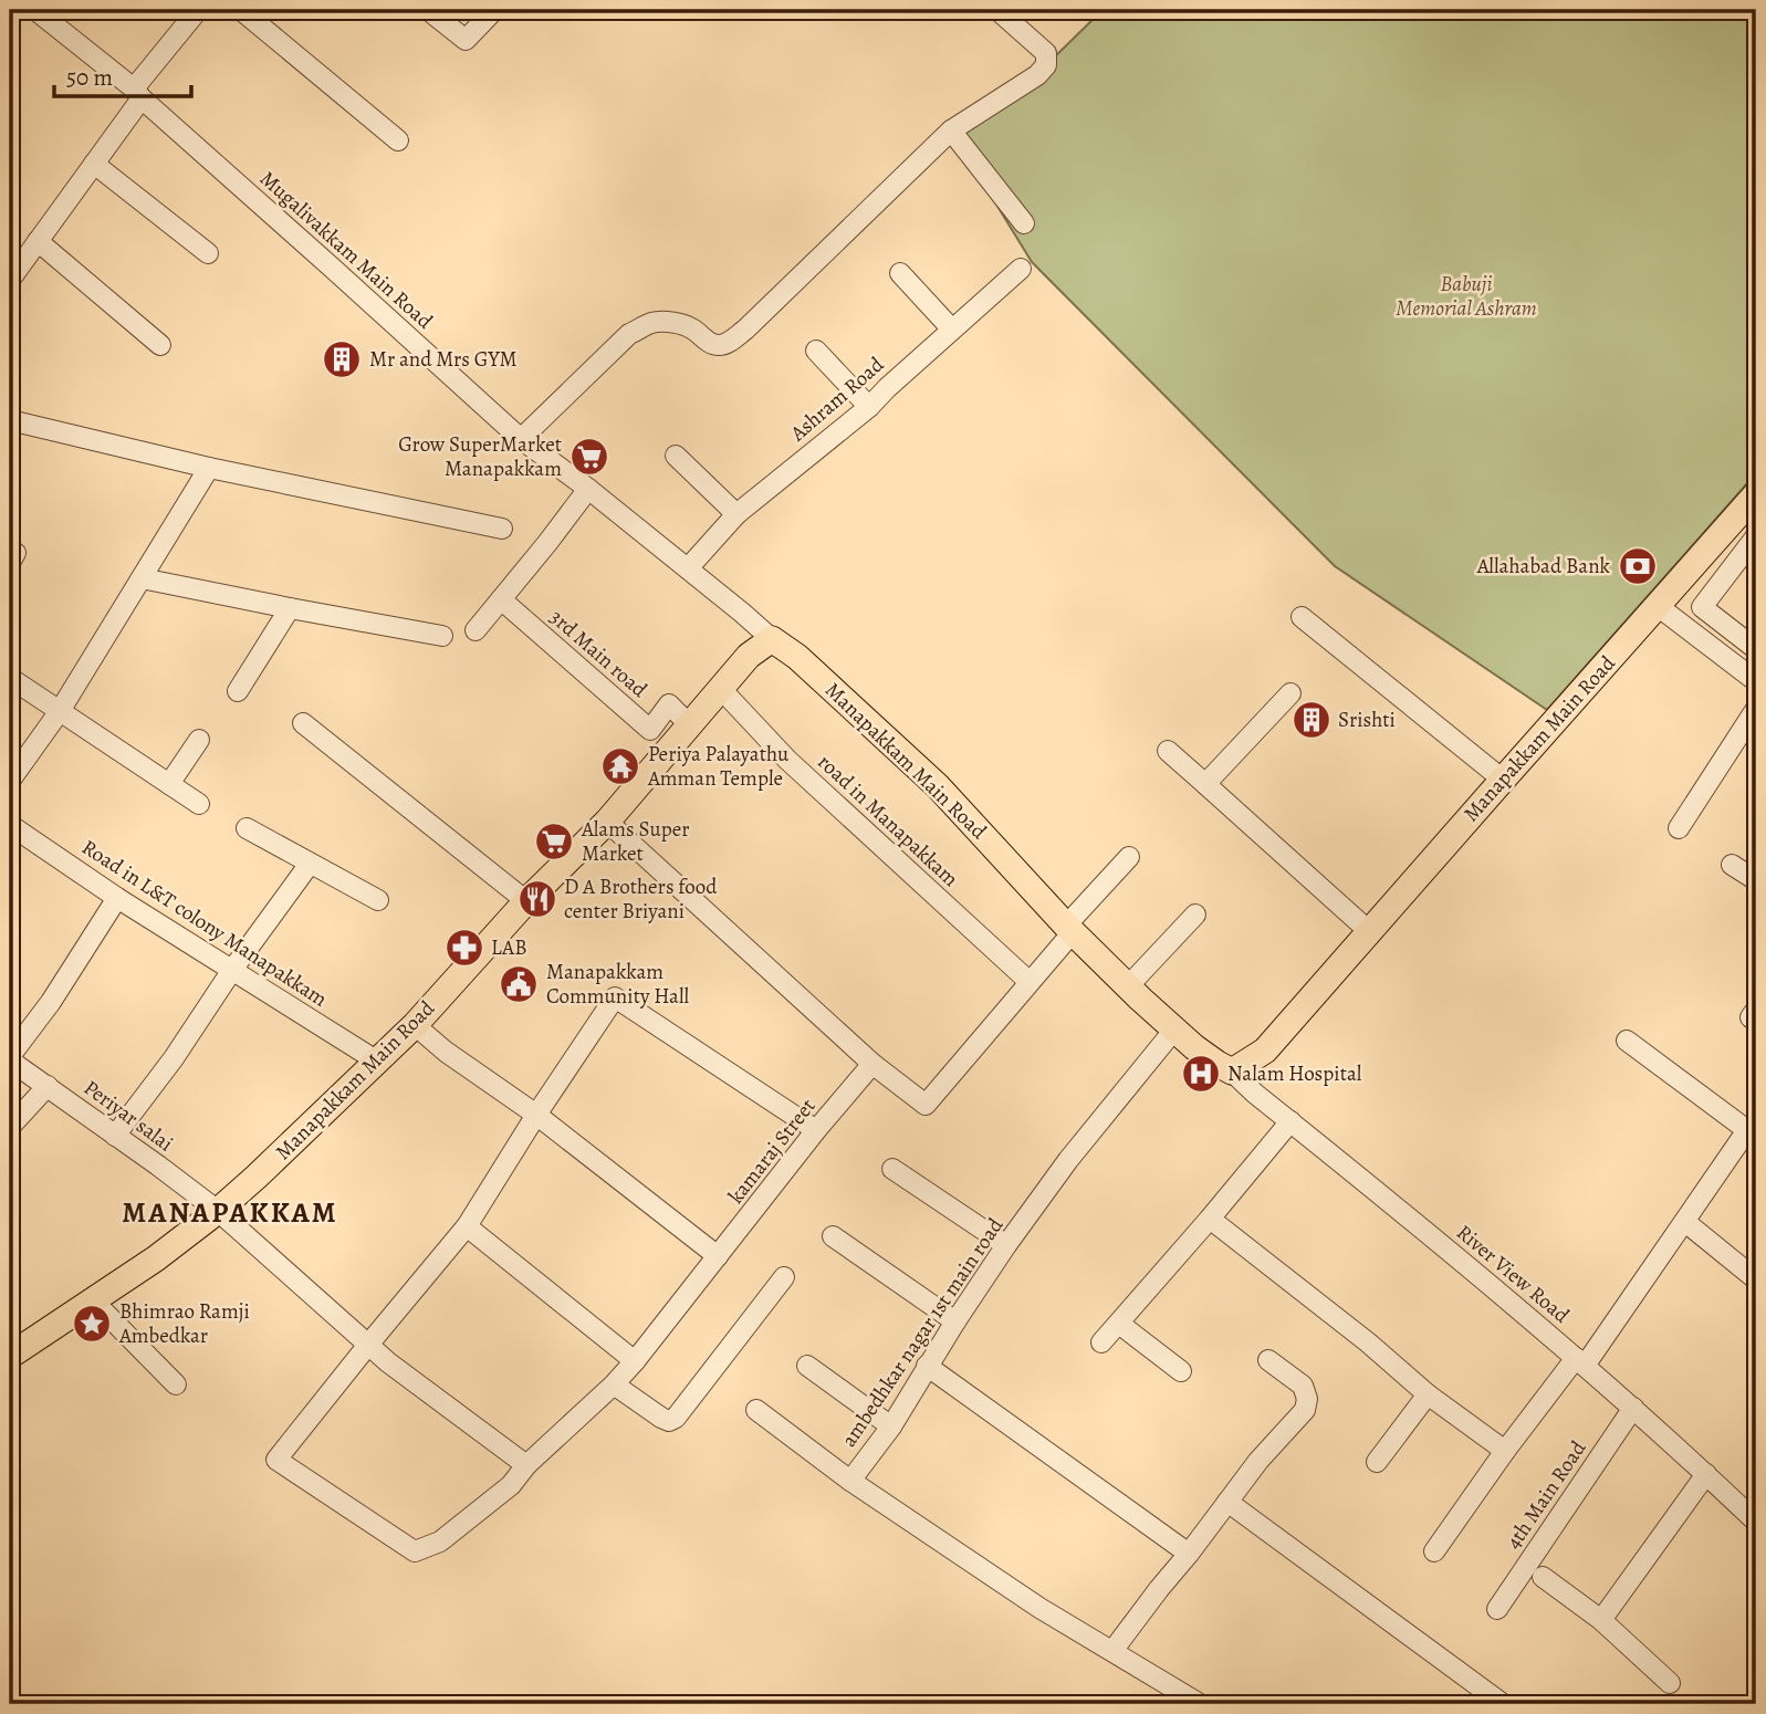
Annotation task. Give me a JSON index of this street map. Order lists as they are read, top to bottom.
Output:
{
  "streets": {
    "main road": ["Manapakkam Main Road"],
    "street": [
      "Mugalivakkam Main Road",
      "Ashram Road",
      "3rd Main road",
      "road in Manapakkam",
      "Road in L&T colony Manapakkam",
      "Periyar salai",
      "kamaraj Street",
      "River View Road",
      "ambedhkar nagar 1st main road",
      "4th Main Road"
    ]
  },
  "crossings": [
    ["Mugalivakkam Main Road", "Ashram Road"],
    ["Mugalivakkam Main Road", "Manapakkam Main Road"],
    ["3rd Main road", "Manapakkam Main Road"],
    ["Manapakkam Main Road", "road in Manapakkam"],
    ["Manapakkam Main Road", "Road in L&T colony Manapakkam"],
    ["Manapakkam Main Road", "Periyar salai"],
    ["Manapakkam Main Road", "River View Road"],
    ["Manapakkam Main Road", "ambedhkar nagar 1st main road"],
    ["Periyar salai", "kamaraj Street"],
    ["River View Road", "4th Main Road"]
  ],
  "districts": ["MANAPAKKAM"],
  "parks": ["Babuji Memorial Ashram"],
  "places": {
    "building": ["Mr and Mrs GYM", "Srishti"],
    "supermarket": ["Grow SuperMarket Manapakkam", "Alams Super Market"],
    "bank": ["Allahabad Bank"],
    "temple": ["Periya Palayathu Amman Temple"],
    "restaurant": ["D A Brothers food center Briyani"],
    "pharmacy": ["LAB"],
    "public building": ["Manapakkam Community Hall"],
    "hospital": ["Nalam Hospital"],
    "place": ["Bhimrao Ramji Ambedkar"]
  },
  "scale_bar": "50 m"
}
